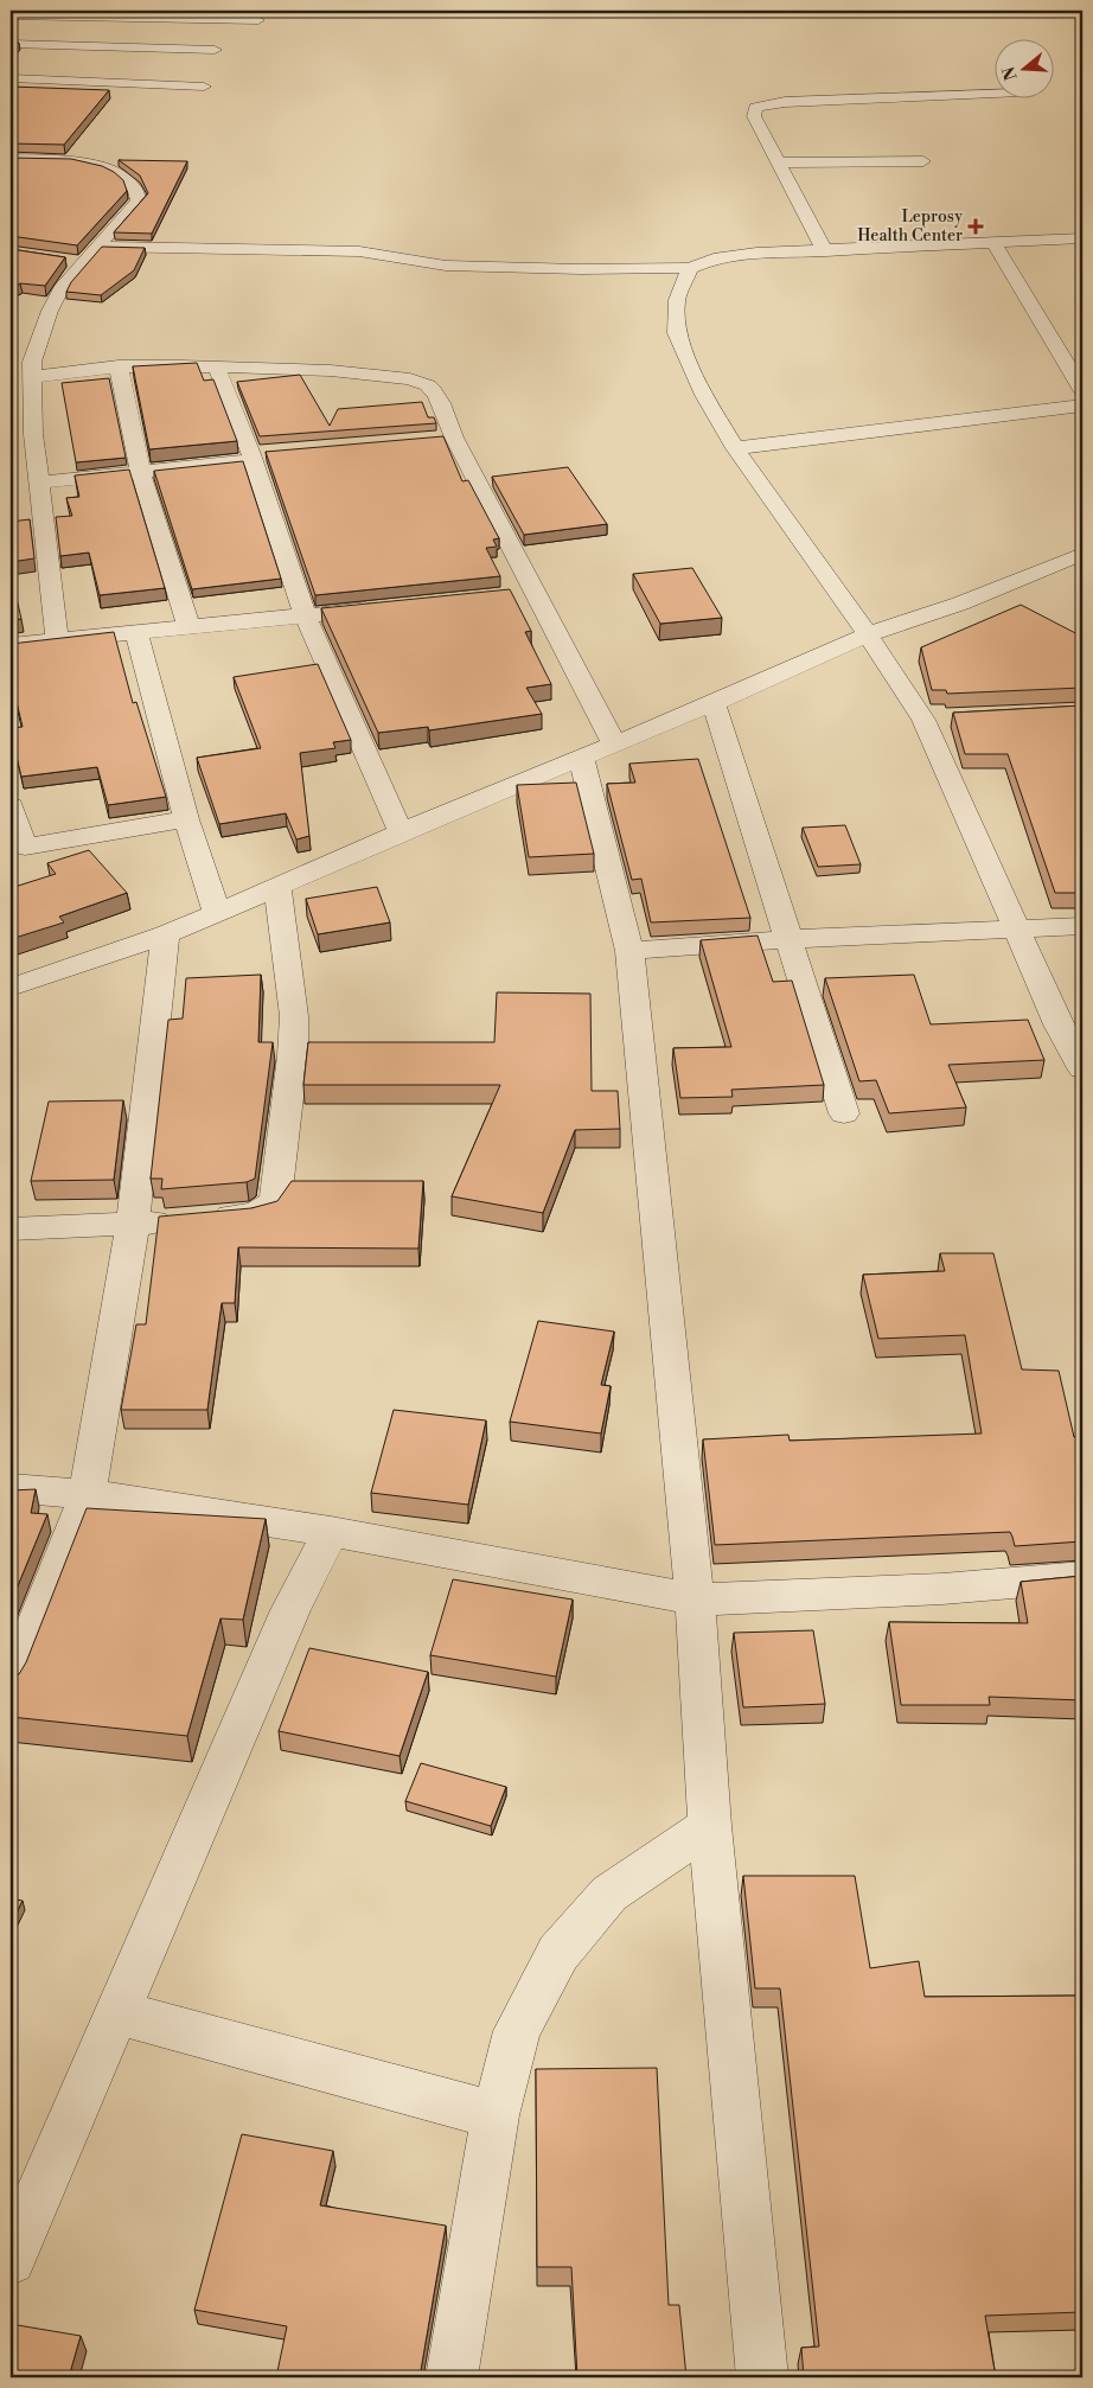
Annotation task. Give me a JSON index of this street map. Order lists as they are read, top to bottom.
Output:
{
  "places": {
    "health": ["Leprosy Health Center"]
  },
  "north": "left"
}
